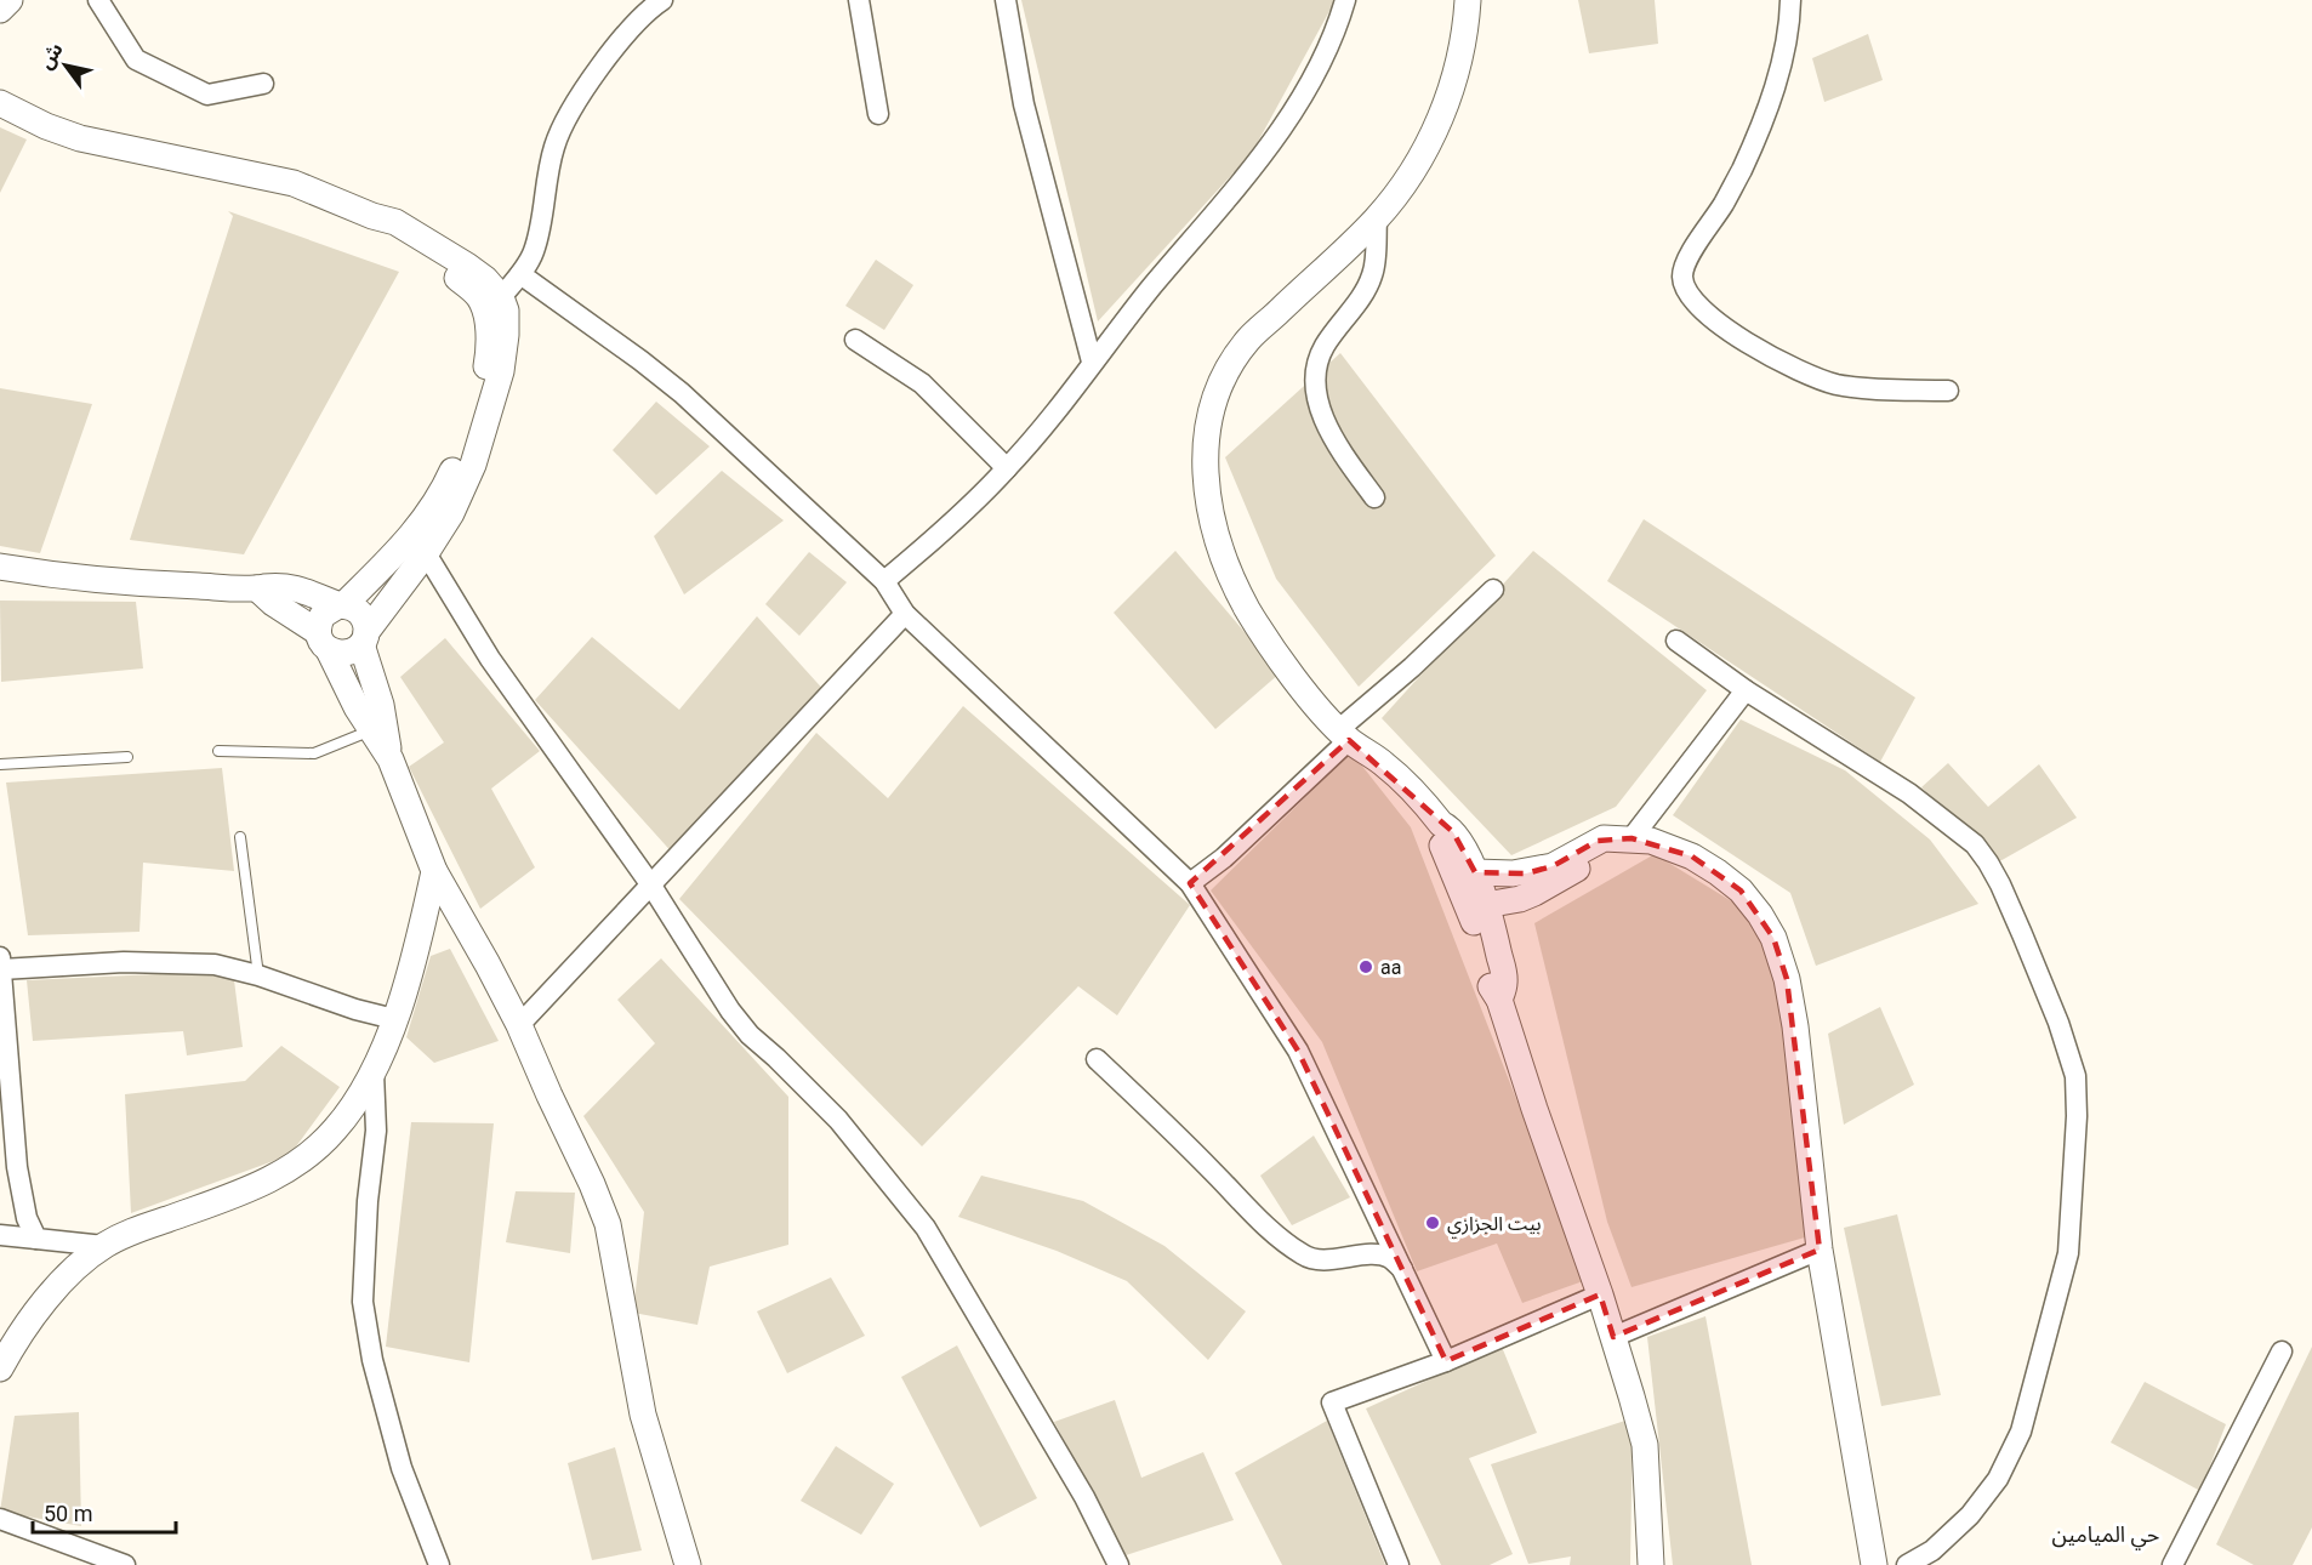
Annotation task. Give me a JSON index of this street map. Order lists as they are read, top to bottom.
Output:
{
  "districts": ["حي الميامين"],
  "places": ["aa", "بيت الجزازي"],
  "scale_bar": "50 m",
  "north": "top left"
}
